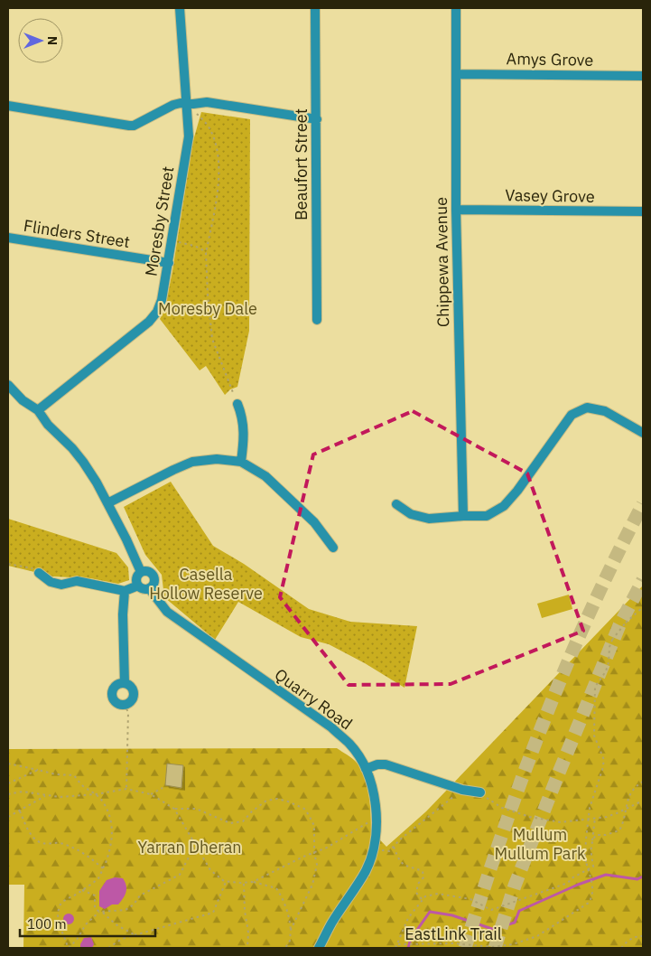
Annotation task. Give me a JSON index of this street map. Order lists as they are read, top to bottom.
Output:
{
  "streets": {
    "street": [
      "Amys Grove",
      "Beaufort Street",
      "Vasey Grove",
      "Moresby Street",
      "Flinders Street",
      "Chippewa Avenue",
      "Quarry Road"
    ],
    "path": ["EastLink Trail"]
  },
  "crossings": [
    ["Amys Grove", "Chippewa Avenue"],
    ["Vasey Grove", "Chippewa Avenue"],
    ["Moresby Street", "Flinders Street"]
  ],
  "parks": [
    "Moresby Dale",
    "Casella Hollow Reserve",
    "Mullum Mullum Park",
    "Yarran Dheran"
  ],
  "scale_bar": "100 m",
  "north": "right"
}
